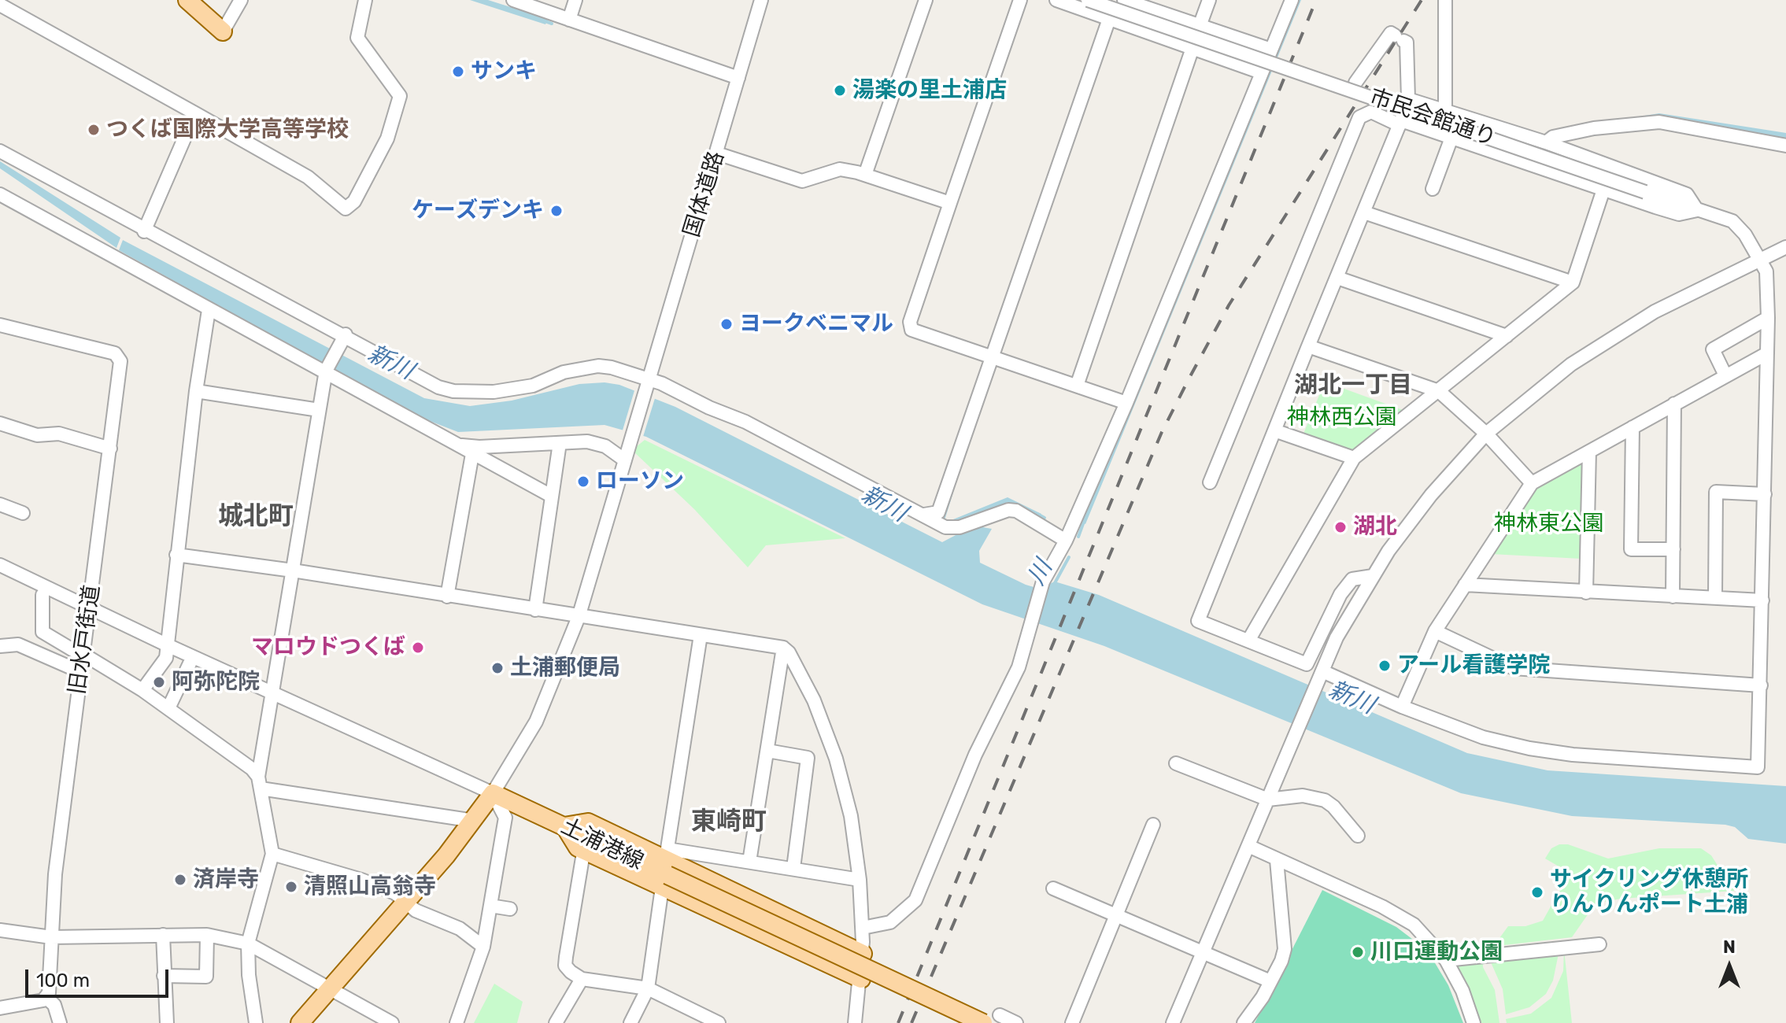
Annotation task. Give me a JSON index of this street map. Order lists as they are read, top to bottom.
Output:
{
  "streets": {
    "main road": ["土浦港線"],
    "street": ["市民会館通り", "国体道路", "旧水戸街道"]
  },
  "crossings": [
    ["国体道路", "土浦港線"]
  ],
  "districts": ["湖北一丁目", "城北町", "東崎町"],
  "water": ["新川", "川"],
  "parks": ["神林西公園", "神林東公園"],
  "places": [
    "サンキ",
    "湯楽の里土浦店",
    "つくば国際大学高等学校",
    "ケーズデンキ",
    "ヨークベニマル",
    "ローソン",
    "湖北",
    "マロウドつくば",
    "アール看護学院",
    "土浦郵便局",
    "阿弥陀院",
    "済岸寺",
    "清照山高翁寺",
    "サイクリング休憩所 りんりんポート土浦",
    "川口運動公園"
  ],
  "scale_bar": "100 m",
  "north": "top"
}
